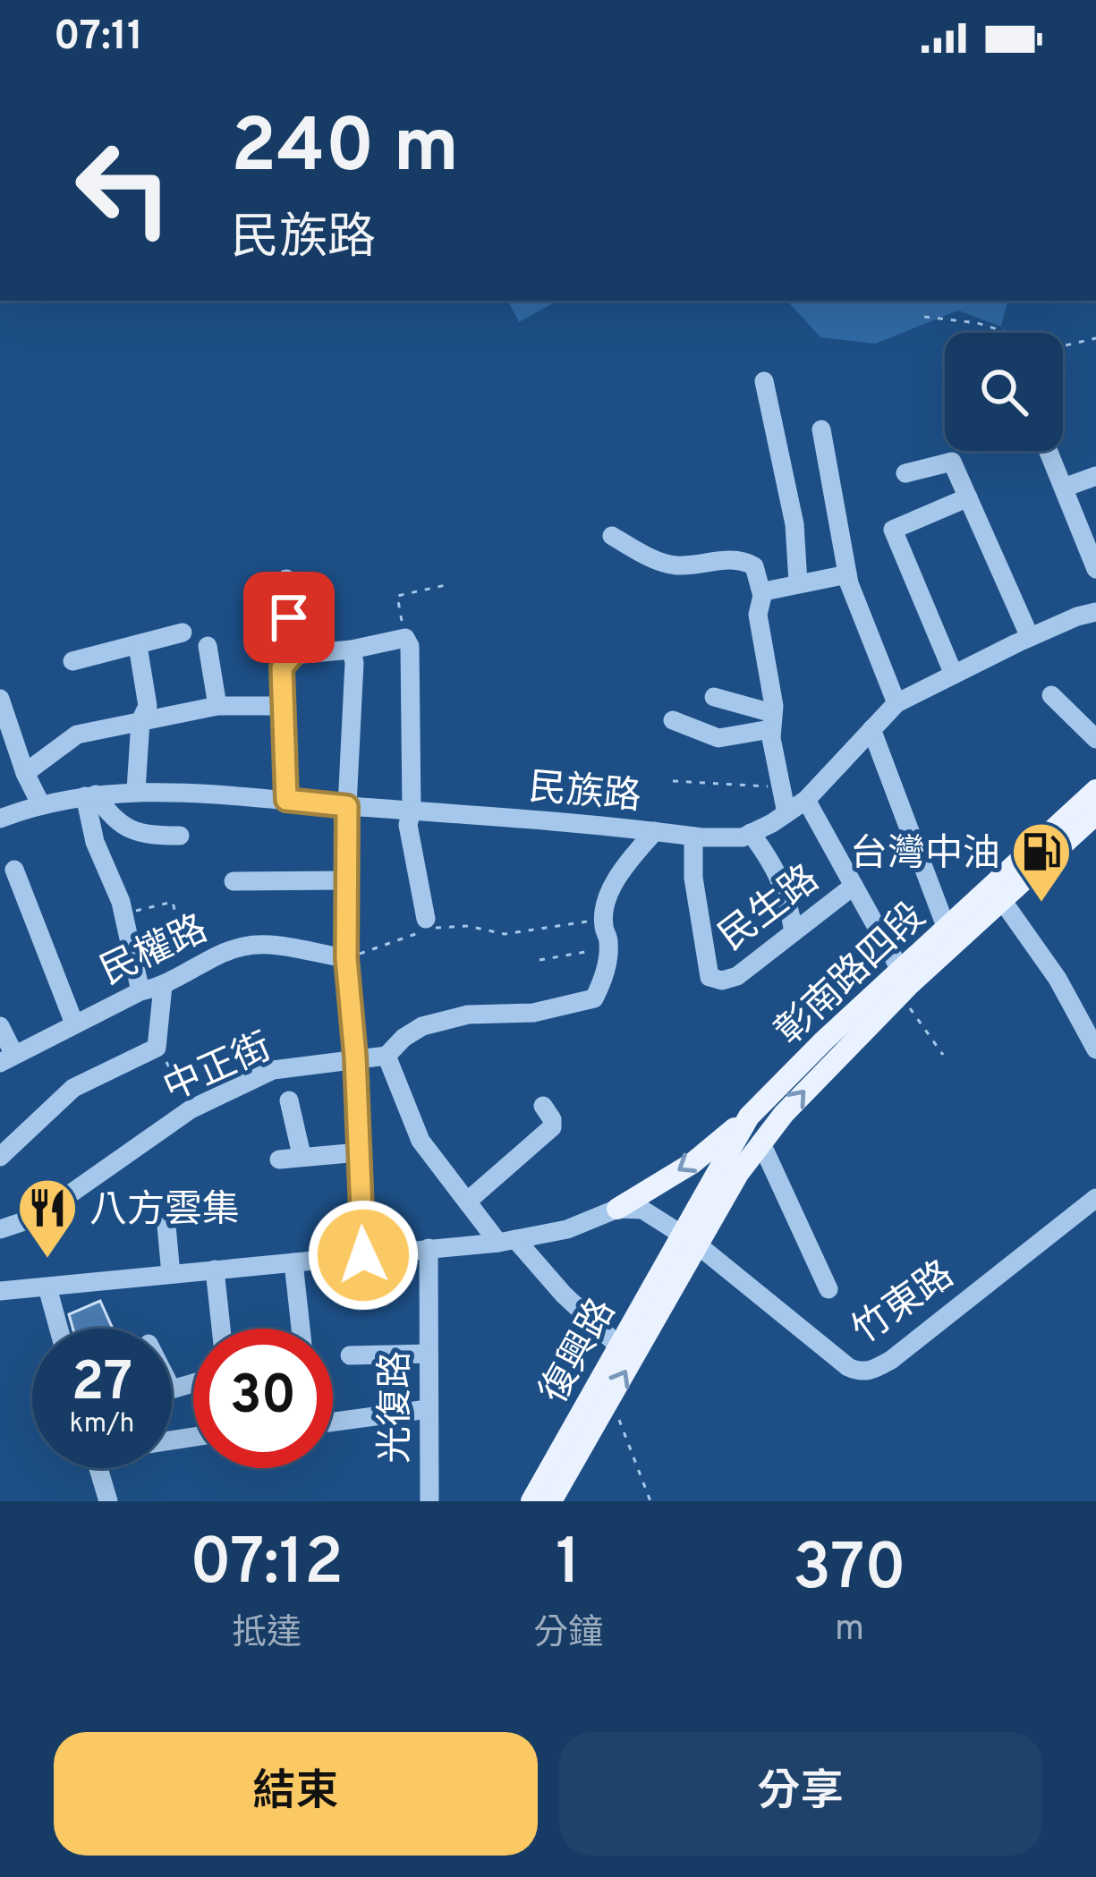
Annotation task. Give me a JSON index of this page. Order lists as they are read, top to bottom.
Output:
{
  "streets": {
    "main road": ["彰南路四段", "復興路"],
    "street": [
      "民族路",
      "民生路",
      "民權路",
      "中正街",
      "竹東路",
      "光復路"
    ]
  },
  "crossings": [
    ["民族路", "民生路"],
    ["彰南路四段", "竹東路"],
    ["彰南路四段", "復興路"],
    ["竹東路", "復興路"]
  ],
  "places": {
    "fuel station": ["台灣中油"],
    "restaurant": ["八方雲集"]
  },
  "page": {
    "status": "07:11",
    "turn": ["240 m", "民族路"],
    "speed": "27 km/h",
    "limit": "30",
    "eta": [
      "07:12",
      "抵達",
      "1",
      "分鐘",
      "370",
      "m"
    ],
    "buttons": ["結束", "分享"]
  }
}
